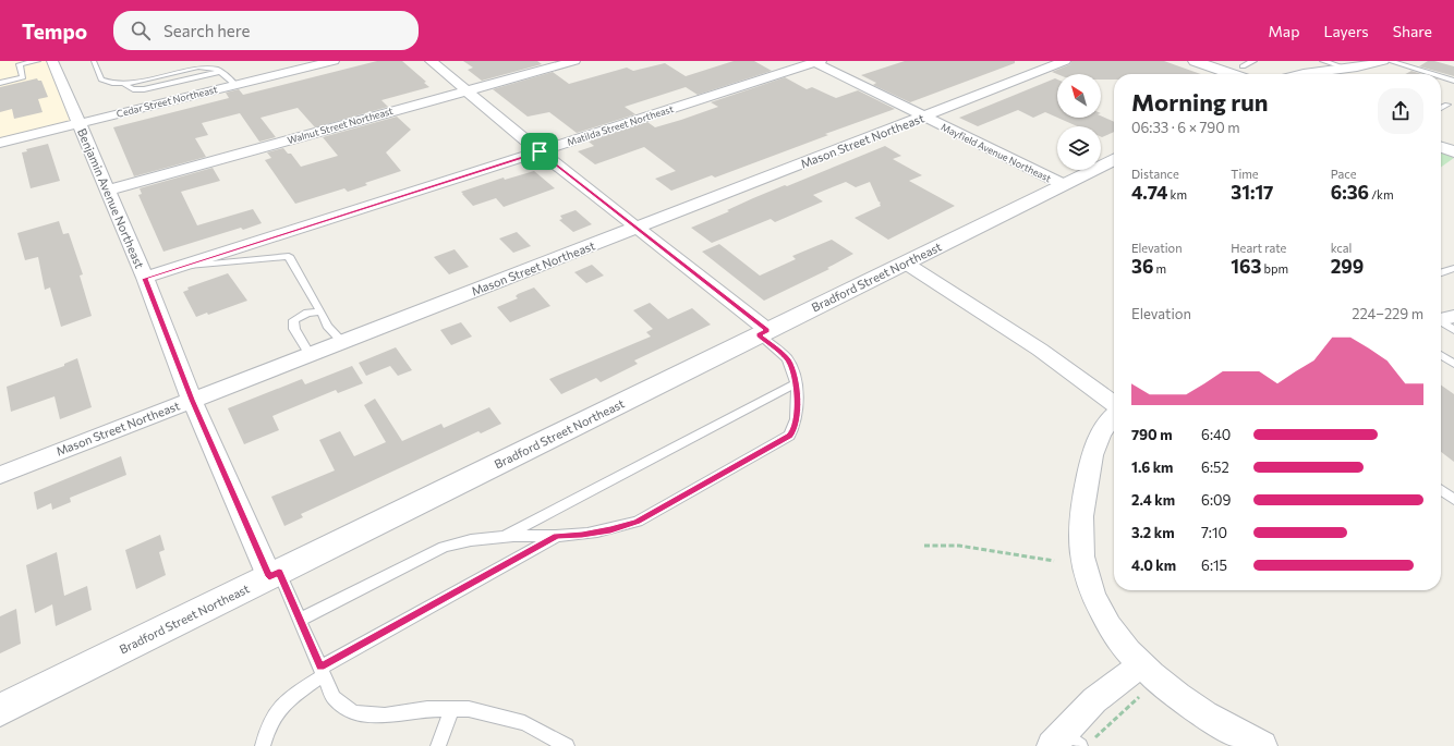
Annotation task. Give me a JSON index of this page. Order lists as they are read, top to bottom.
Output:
{
  "streets": {
    "street": [
      "Cedar Street Northeast",
      "Walnut Street Northeast",
      "Matilda Street Northeast",
      "Mason Street Northeast",
      "Mayfield Avenue Northeast",
      "Benjamin Avenue Northeast",
      "Bradford Street Northeast"
    ]
  },
  "crossings": [
    ["Cedar Street Northeast", "Benjamin Avenue Northeast"],
    ["Walnut Street Northeast", "Benjamin Avenue Northeast"],
    ["Matilda Street Northeast", "Mayfield Avenue Northeast"],
    ["Matilda Street Northeast", "Benjamin Avenue Northeast"],
    ["Mason Street Northeast", "Mayfield Avenue Northeast"],
    ["Mason Street Northeast", "Benjamin Avenue Northeast"],
    ["Mayfield Avenue Northeast", "Bradford Street Northeast"],
    ["Benjamin Avenue Northeast", "Bradford Street Northeast"]
  ],
  "north": "top left",
  "page": {
    "header": "Tempo",
    "search": "Search here",
    "nav": ["Map", "Layers", "Share"],
    "heading": ["Morning run", "06:33 · 6 × 790 m"],
    "stats": [
      ["Distance", "4.74 km"],
      ["Time", "31:17"],
      ["Pace", "6:36 /km"],
      ["Elevation", "36 m"],
      ["Heart rate", "163 bpm"],
      ["kcal", "299"]
    ],
    "chart": ["Elevation", "224–229 m"],
    "list": [
      {
        "name": "790 m",
        "note": "6:40"
      },
      {
        "name": "1.6 km",
        "note": "6:52"
      },
      {
        "name": "2.4 km",
        "note": "6:09"
      },
      {
        "name": "3.2 km",
        "note": "7:10"
      },
      {
        "name": "4.0 km",
        "note": "6:15"
      }
    ]
  }
}
